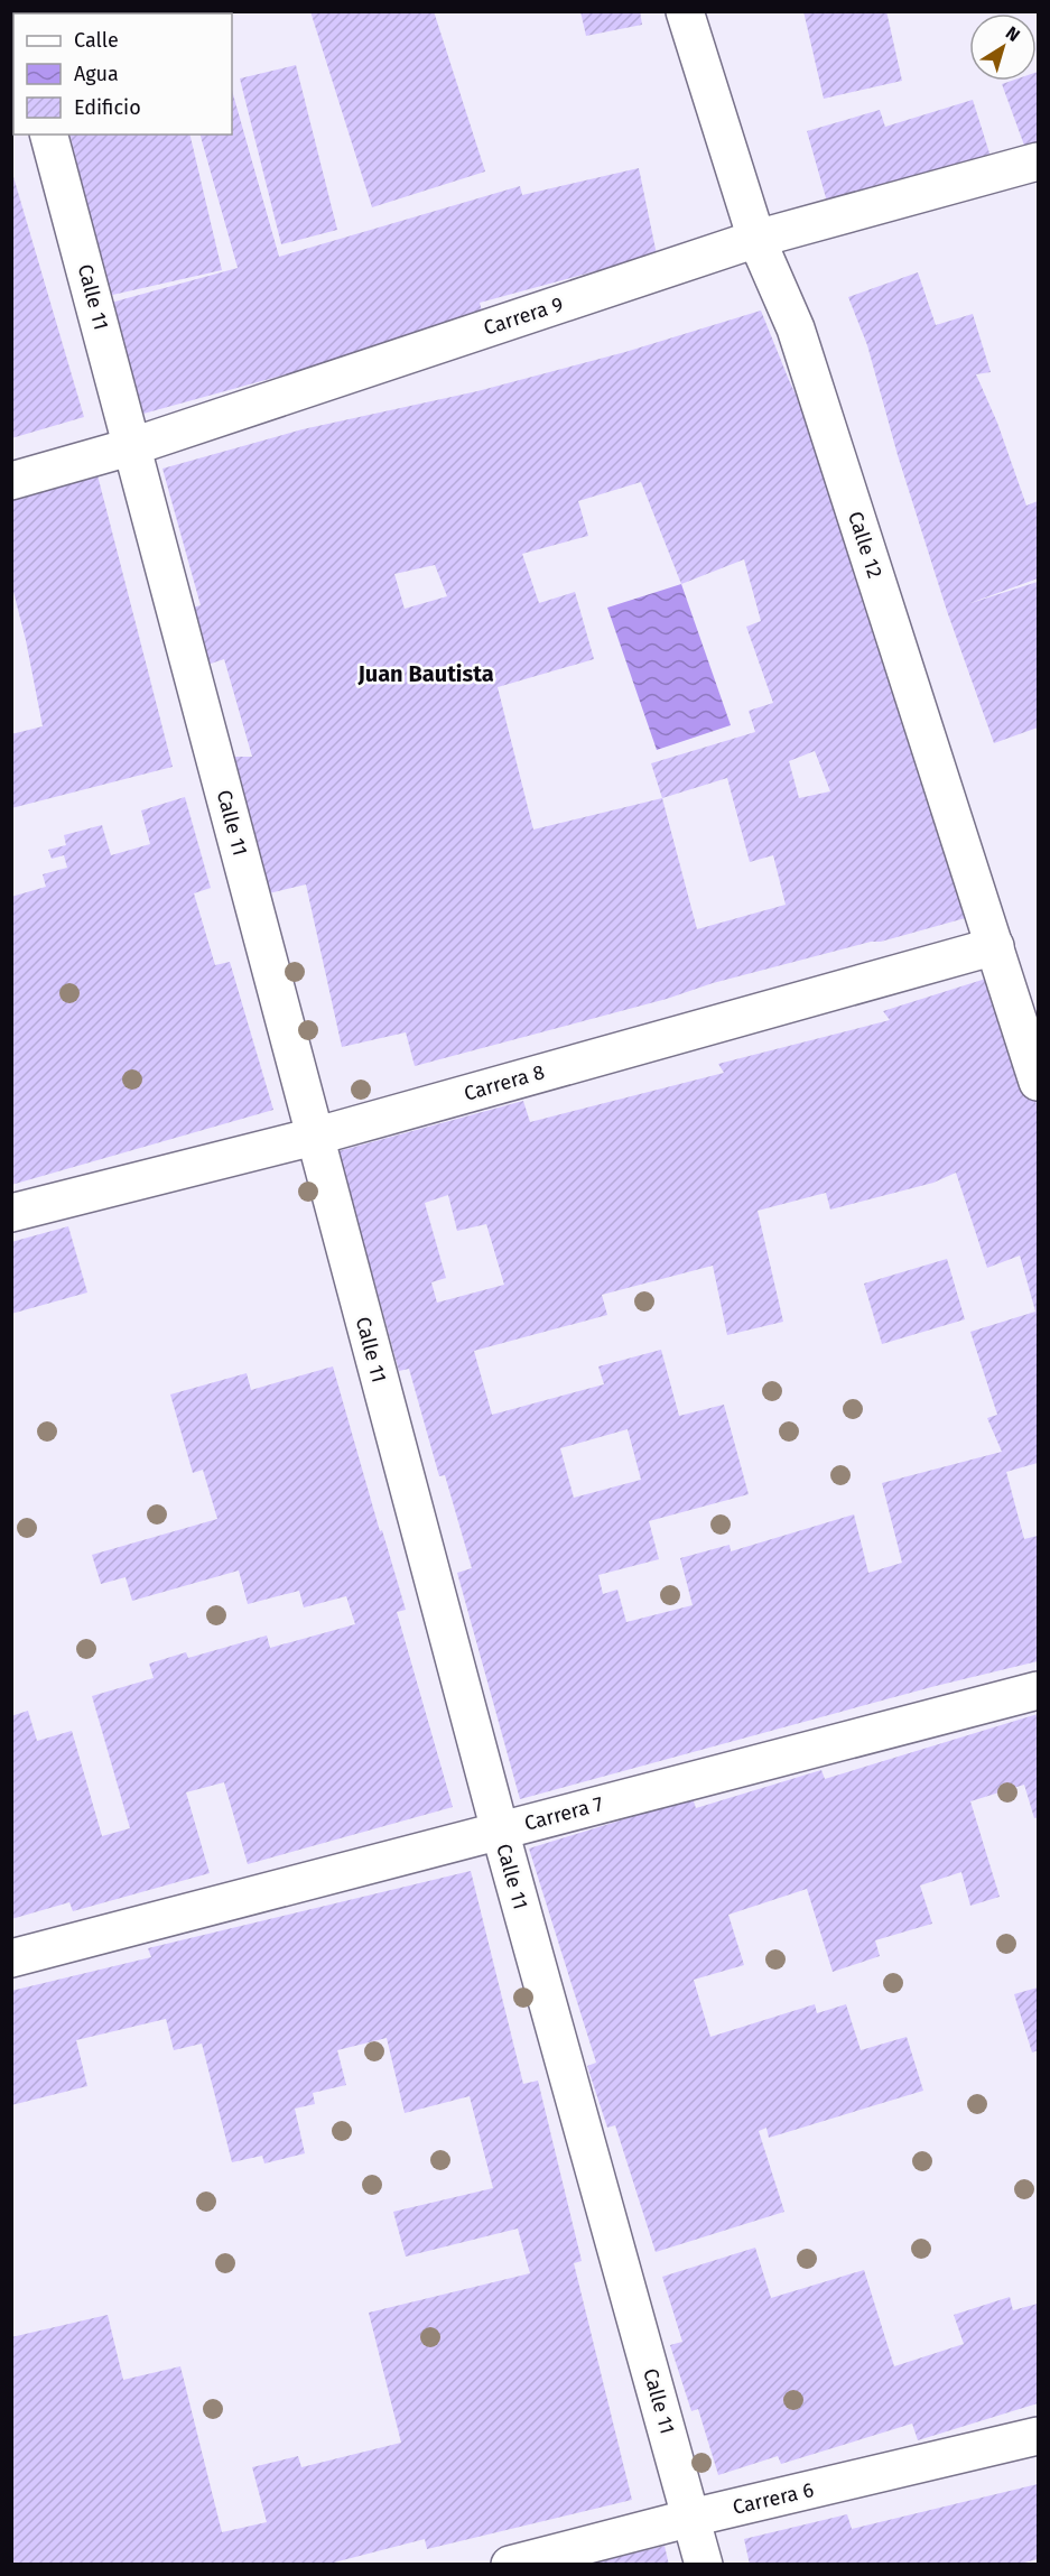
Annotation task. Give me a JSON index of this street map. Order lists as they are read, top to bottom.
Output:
{
  "streets": {
    "street": [
      "Calle 11",
      "Carrera 9",
      "Calle 12",
      "Carrera 8",
      "Carrera 7",
      "Carrera 6"
    ]
  },
  "crossings": [
    ["Calle 11", "Carrera 9"],
    ["Calle 11", "Carrera 8"],
    ["Calle 11", "Carrera 7"],
    ["Calle 11", "Carrera 6"],
    ["Carrera 9", "Calle 12"],
    ["Calle 12", "Carrera 8"]
  ],
  "districts": ["Juan Bautista"],
  "legend": ["Calle", "Agua", "Edificio"],
  "north": "top right"
}
